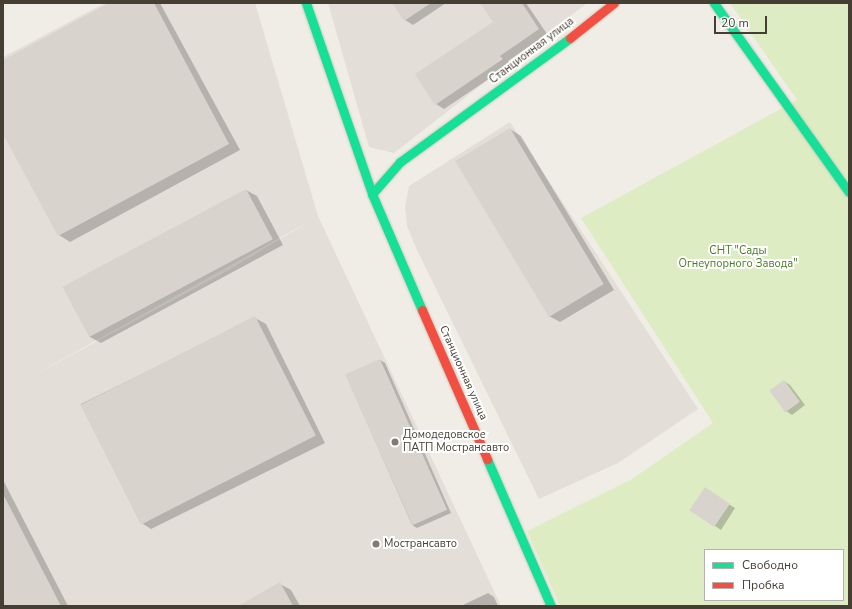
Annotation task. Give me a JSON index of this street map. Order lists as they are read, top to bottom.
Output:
{
  "streets": {
    "street": ["Станционная улица"]
  },
  "parks": ["СНТ \"Сады Огнеупорного Завода\""],
  "places": ["Домодедовское ПАТП Мострансавто", "Мострансавто"],
  "legend": ["Свободно", "Пробка"],
  "scale_bar": "20 m"
}
